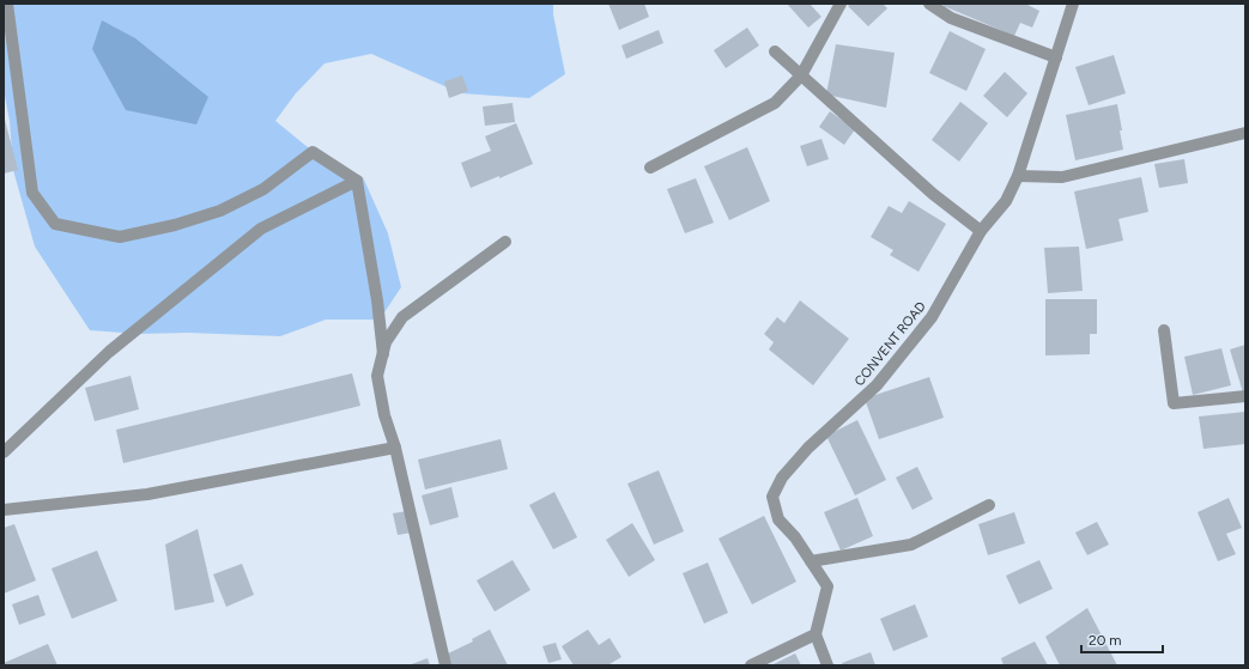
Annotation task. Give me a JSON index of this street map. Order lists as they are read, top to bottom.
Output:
{
  "streets": {
    "street": ["CONVENT ROAD"]
  },
  "scale_bar": "20 m"
}
